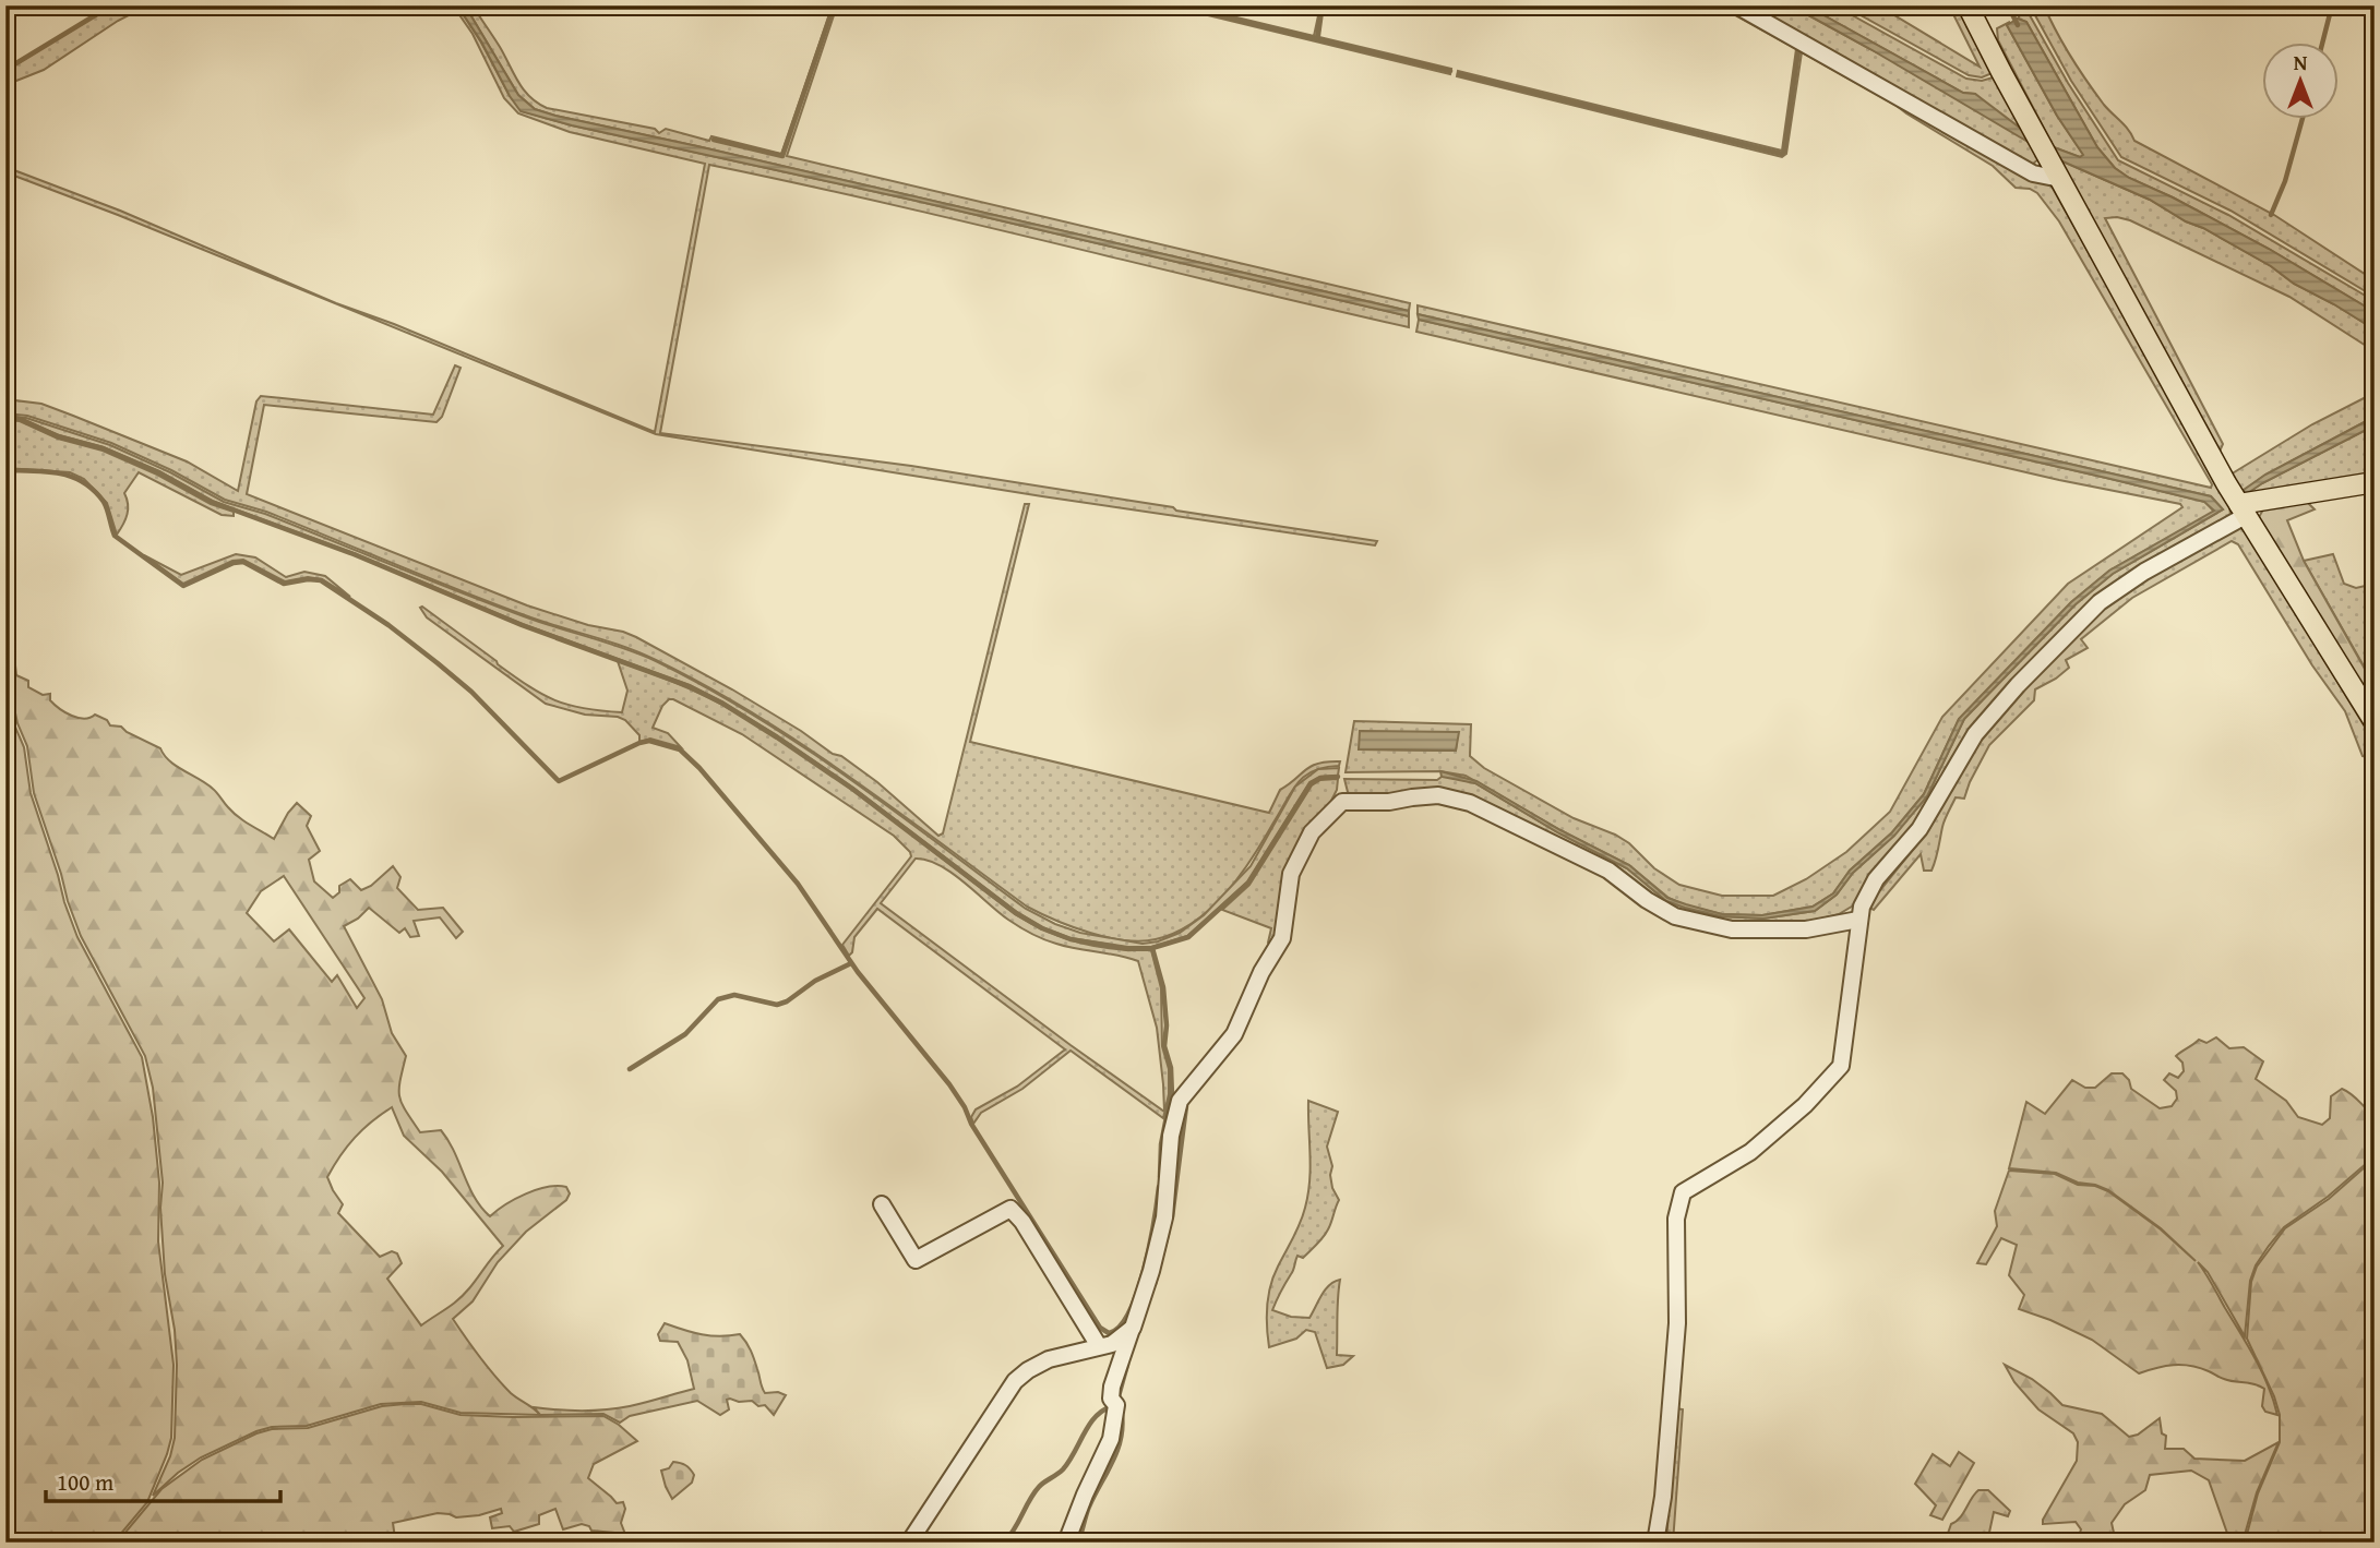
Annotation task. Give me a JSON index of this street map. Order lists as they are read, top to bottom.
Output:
{
  "scale_bar": "100 m",
  "north": "top"
}
